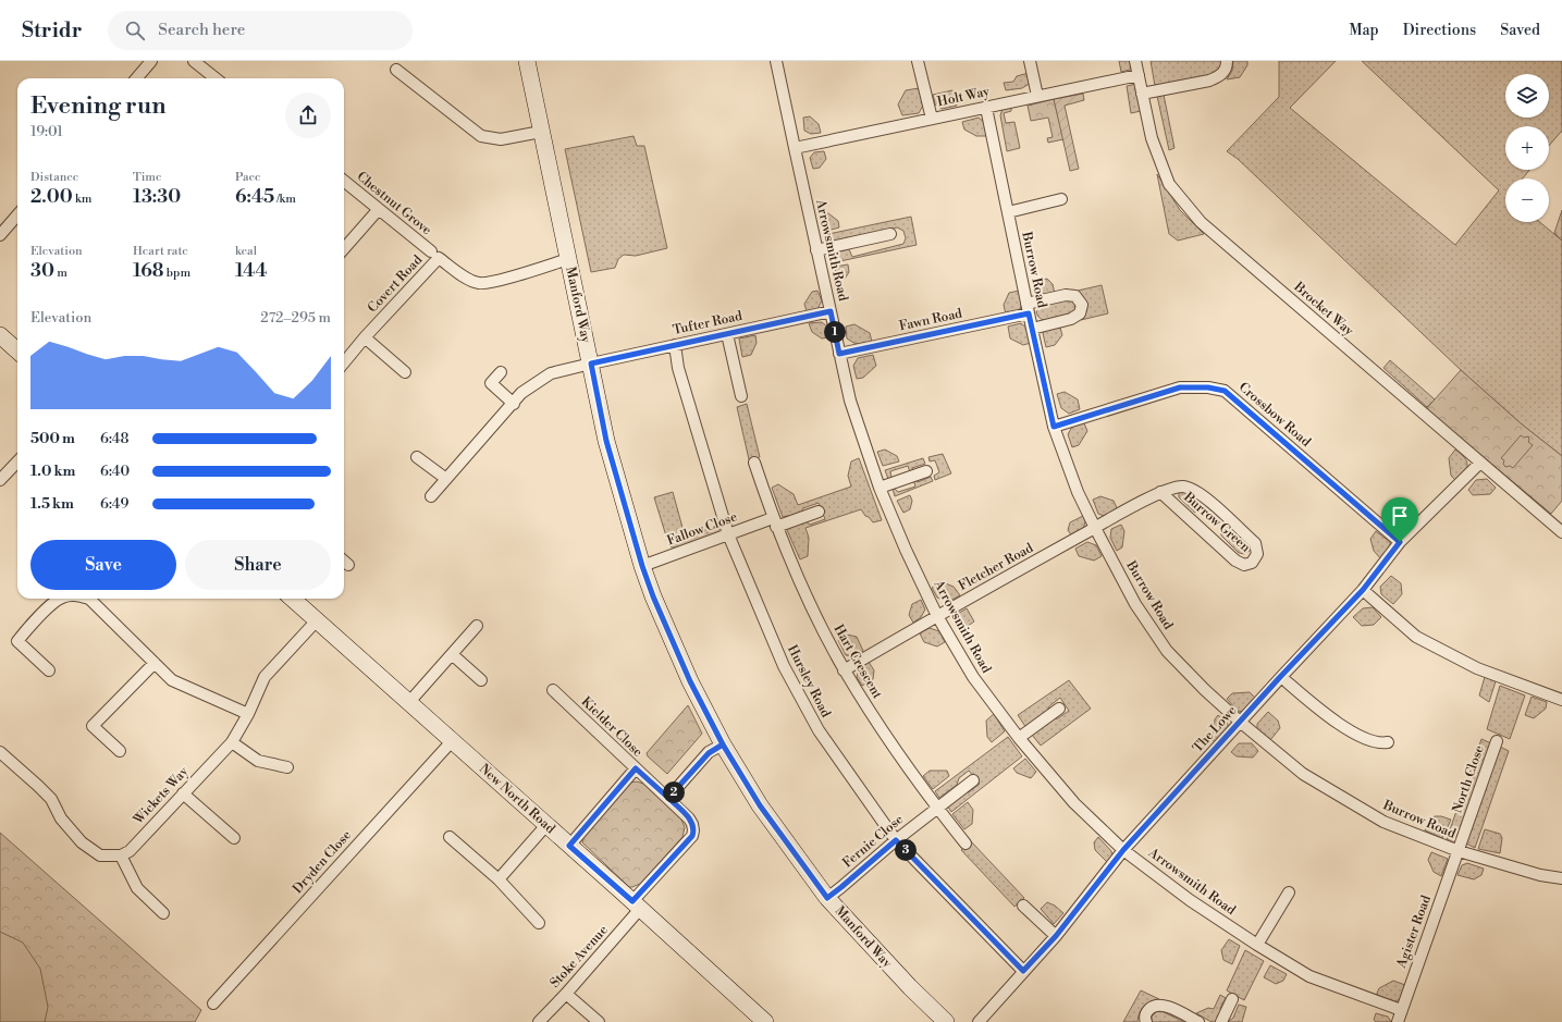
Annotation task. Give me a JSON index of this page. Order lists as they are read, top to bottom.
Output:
{
  "streets": {
    "street": [
      "Holt Way",
      "Chestnut Grove",
      "Arrowsmith Road",
      "Burrow Road",
      "Covert Road",
      "Manford Way",
      "Brocket Way",
      "Fawn Road",
      "Tufter Road",
      "Crossbow Road",
      "Burrow Green",
      "Fallow Close",
      "Fletcher Road",
      "Hart Crescent",
      "Hursley Road",
      "Kielder Close",
      "The Lowe",
      "North Close",
      "Wickets Way",
      "New North Road",
      "Fernie Close",
      "Dryden Close",
      "Agister Road",
      "Stoke Avenue"
    ]
  },
  "crossings": [
    ["Holt Way", "Arrowsmith Road"],
    ["Holt Way", "Burrow Road"],
    ["Holt Way", "Brocket Way"],
    ["Arrowsmith Road", "Fawn Road"],
    ["Arrowsmith Road", "Tufter Road"],
    ["Arrowsmith Road", "Fletcher Road"],
    ["Arrowsmith Road", "The Lowe"],
    ["Arrowsmith Road", "Agister Road"],
    ["Burrow Road", "Fawn Road"],
    ["Burrow Road", "Crossbow Road"],
    ["Burrow Road", "Burrow Green"],
    ["Burrow Road", "Fletcher Road"],
    ["Burrow Road", "The Lowe"],
    ["Burrow Road", "North Close"],
    ["Burrow Road", "Agister Road"],
    ["Covert Road", "Manford Way"],
    ["Manford Way", "Tufter Road"],
    ["Manford Way", "Fallow Close"],
    ["Manford Way", "Fernie Close"],
    ["Brocket Way", "The Lowe"],
    ["Tufter Road", "Hursley Road"],
    ["Crossbow Road", "The Lowe"],
    ["Burrow Green", "Fletcher Road"],
    ["Fallow Close", "Hart Crescent"],
    ["Fallow Close", "Hursley Road"],
    ["Fletcher Road", "Hart Crescent"],
    ["Hart Crescent", "Fernie Close"],
    ["Hursley Road", "The Lowe"],
    ["Hursley Road", "Fernie Close"],
    ["Kielder Close", "New North Road"],
    ["North Close", "Agister Road"],
    ["Wickets Way", "New North Road"],
    ["New North Road", "Dryden Close"],
    ["New North Road", "Stoke Avenue"]
  ],
  "page": {
    "header": "Stridr",
    "search": "Search here",
    "nav": ["Map", "Directions", "Saved"],
    "map_buttons": ["+", "−"],
    "heading": ["Evening run", "19:01"],
    "stats": [
      ["Distance", "2.00 km"],
      ["Time", "13:30"],
      ["Pace", "6:45 /km"],
      ["Elevation", "30 m"],
      ["Heart rate", "168 bpm"],
      ["kcal", "144"]
    ],
    "chart": ["Elevation", "272–295 m"],
    "pins": ["1", "2", "3"],
    "list": [
      {
        "name": "500 m",
        "note": "6:48"
      },
      {
        "name": "1.0 km",
        "note": "6:40"
      },
      {
        "name": "1.5 km",
        "note": "6:49"
      }
    ],
    "buttons": ["Save", "Share"]
  }
}
